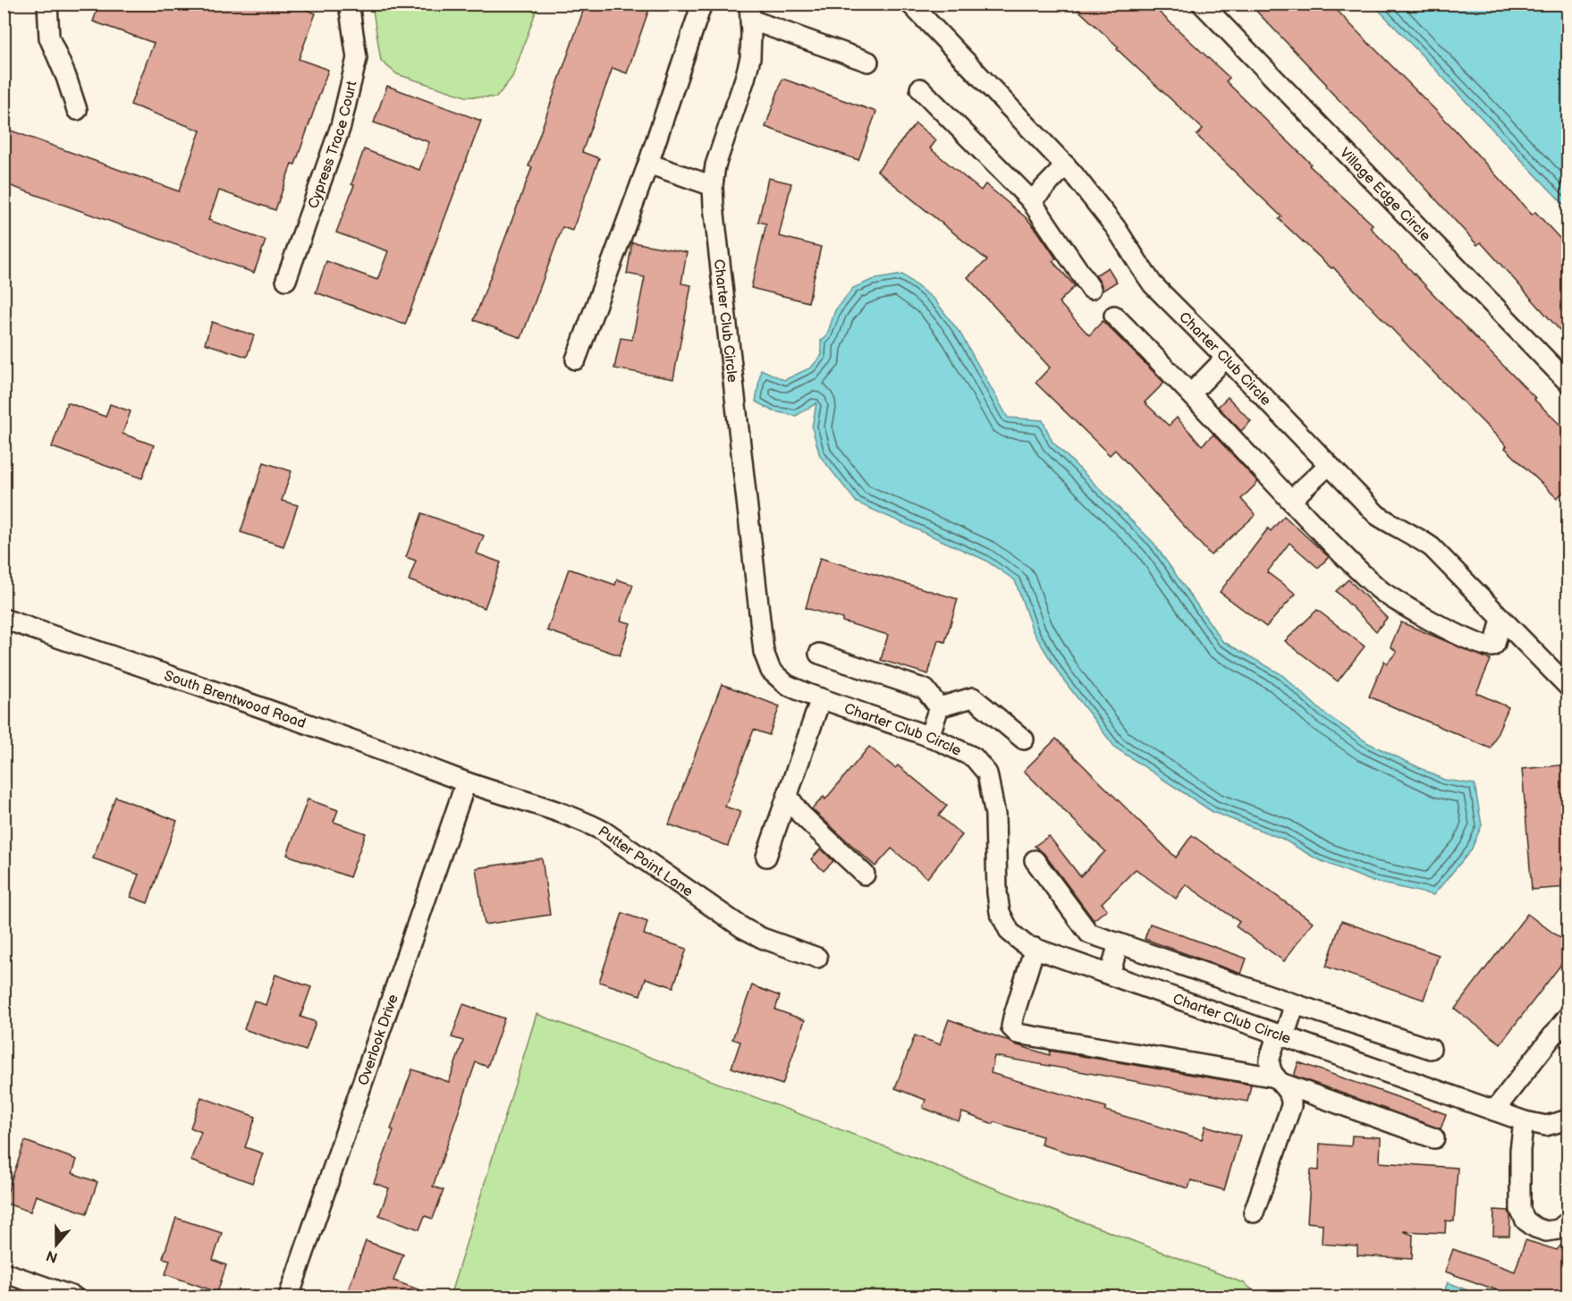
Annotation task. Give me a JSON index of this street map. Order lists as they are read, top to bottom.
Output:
{
  "streets": {
    "street": [
      "Cypress Trace Court",
      "Village Edge Circle",
      "Charter Club Circle",
      "South Brentwood Road",
      "Putter Point Lane",
      "Overlook Drive"
    ]
  },
  "crossings": [
    ["South Brentwood Road", "Putter Point Lane"],
    ["South Brentwood Road", "Overlook Drive"],
    ["Putter Point Lane", "Overlook Drive"]
  ],
  "north": "bottom"
}
